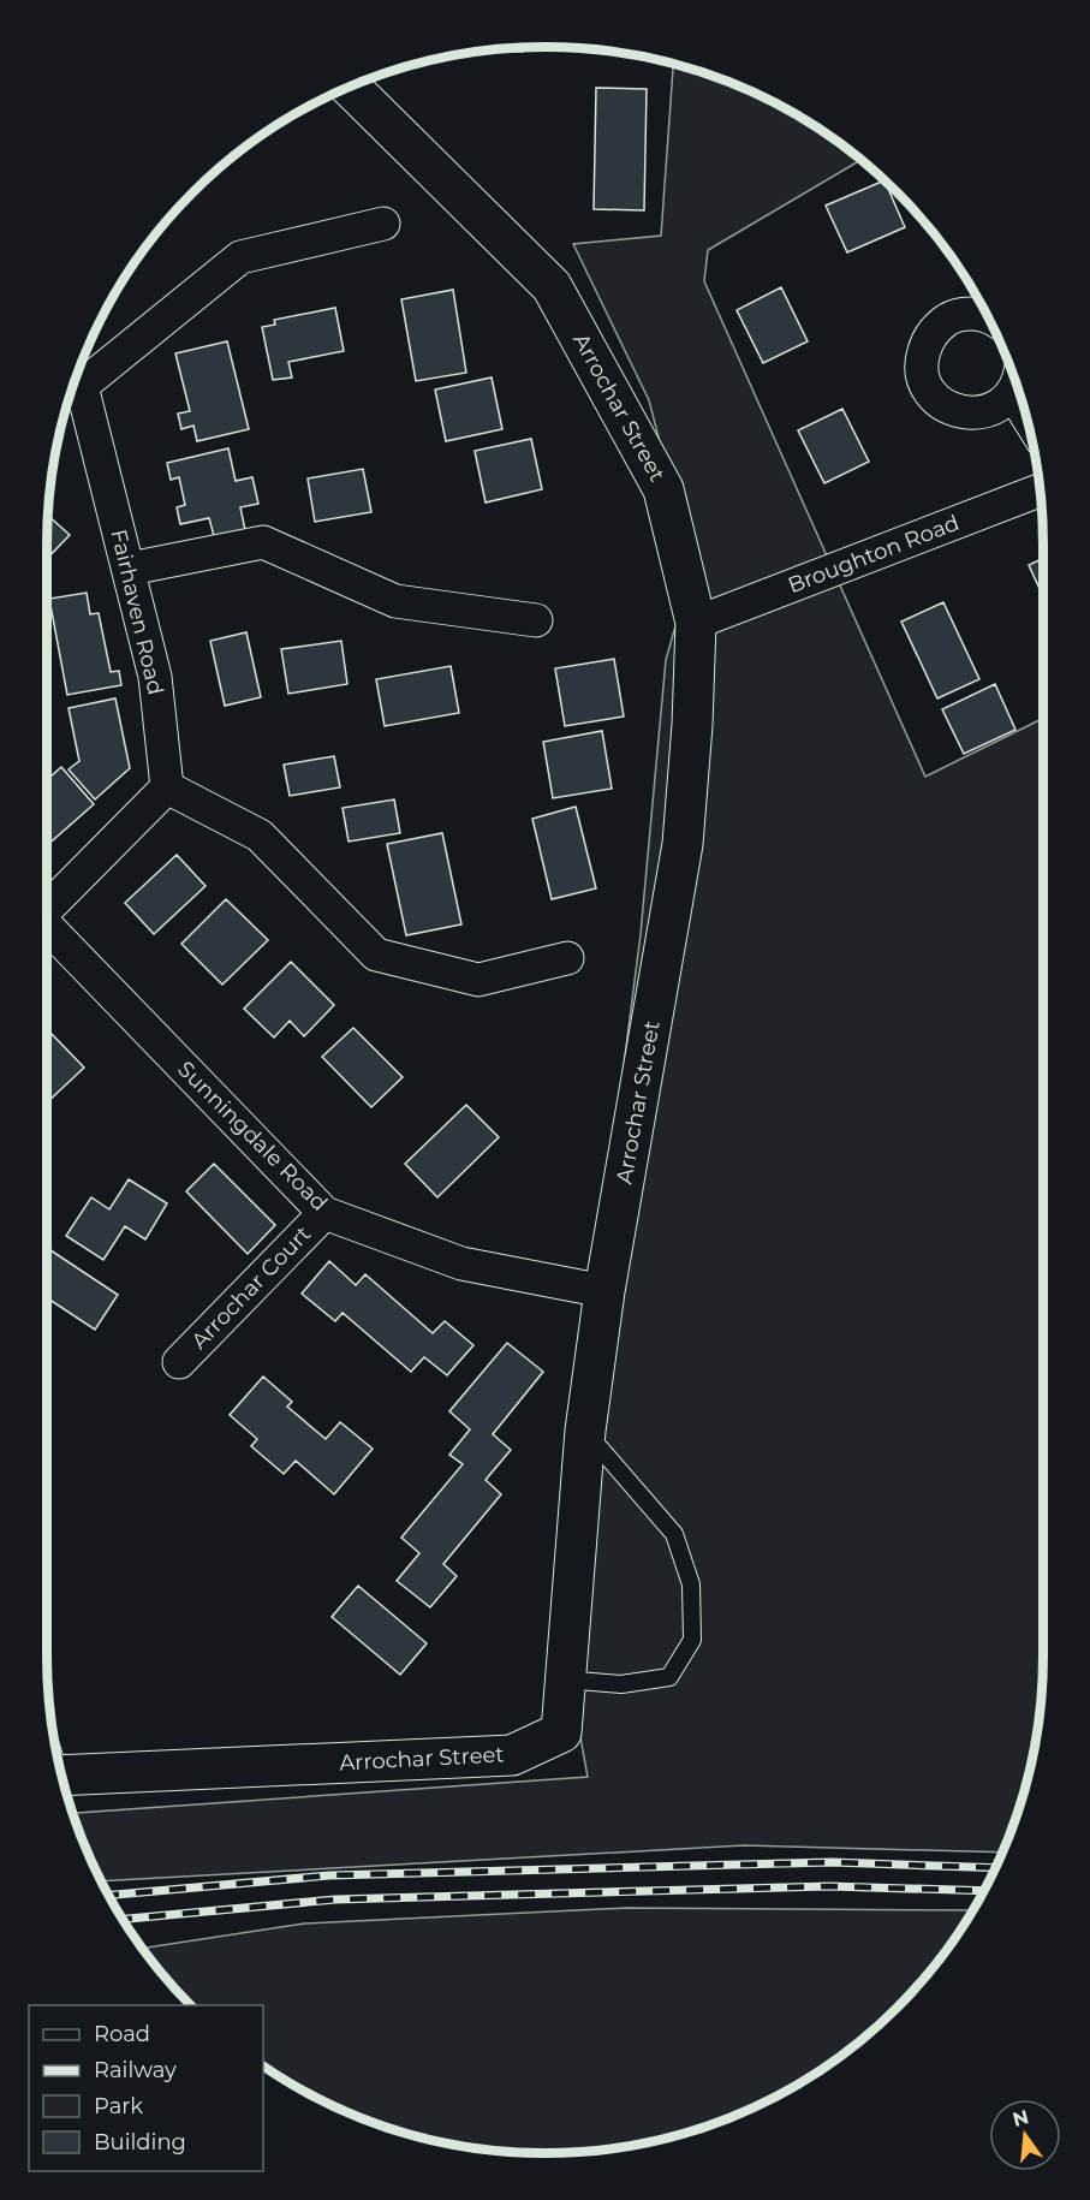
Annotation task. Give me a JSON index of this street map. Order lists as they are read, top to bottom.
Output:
{
  "streets": {
    "street": [
      "Arrochar Street",
      "Broughton Road",
      "Fairhaven Road",
      "Sunningdale Road",
      "Arrochar Court"
    ]
  },
  "crossings": [
    ["Arrochar Street", "Broughton Road"],
    ["Arrochar Street", "Sunningdale Road"],
    ["Sunningdale Road", "Arrochar Court"]
  ],
  "legend": [
    "Road",
    "Railway",
    "Park",
    "Building"
  ],
  "north": "top"
}
